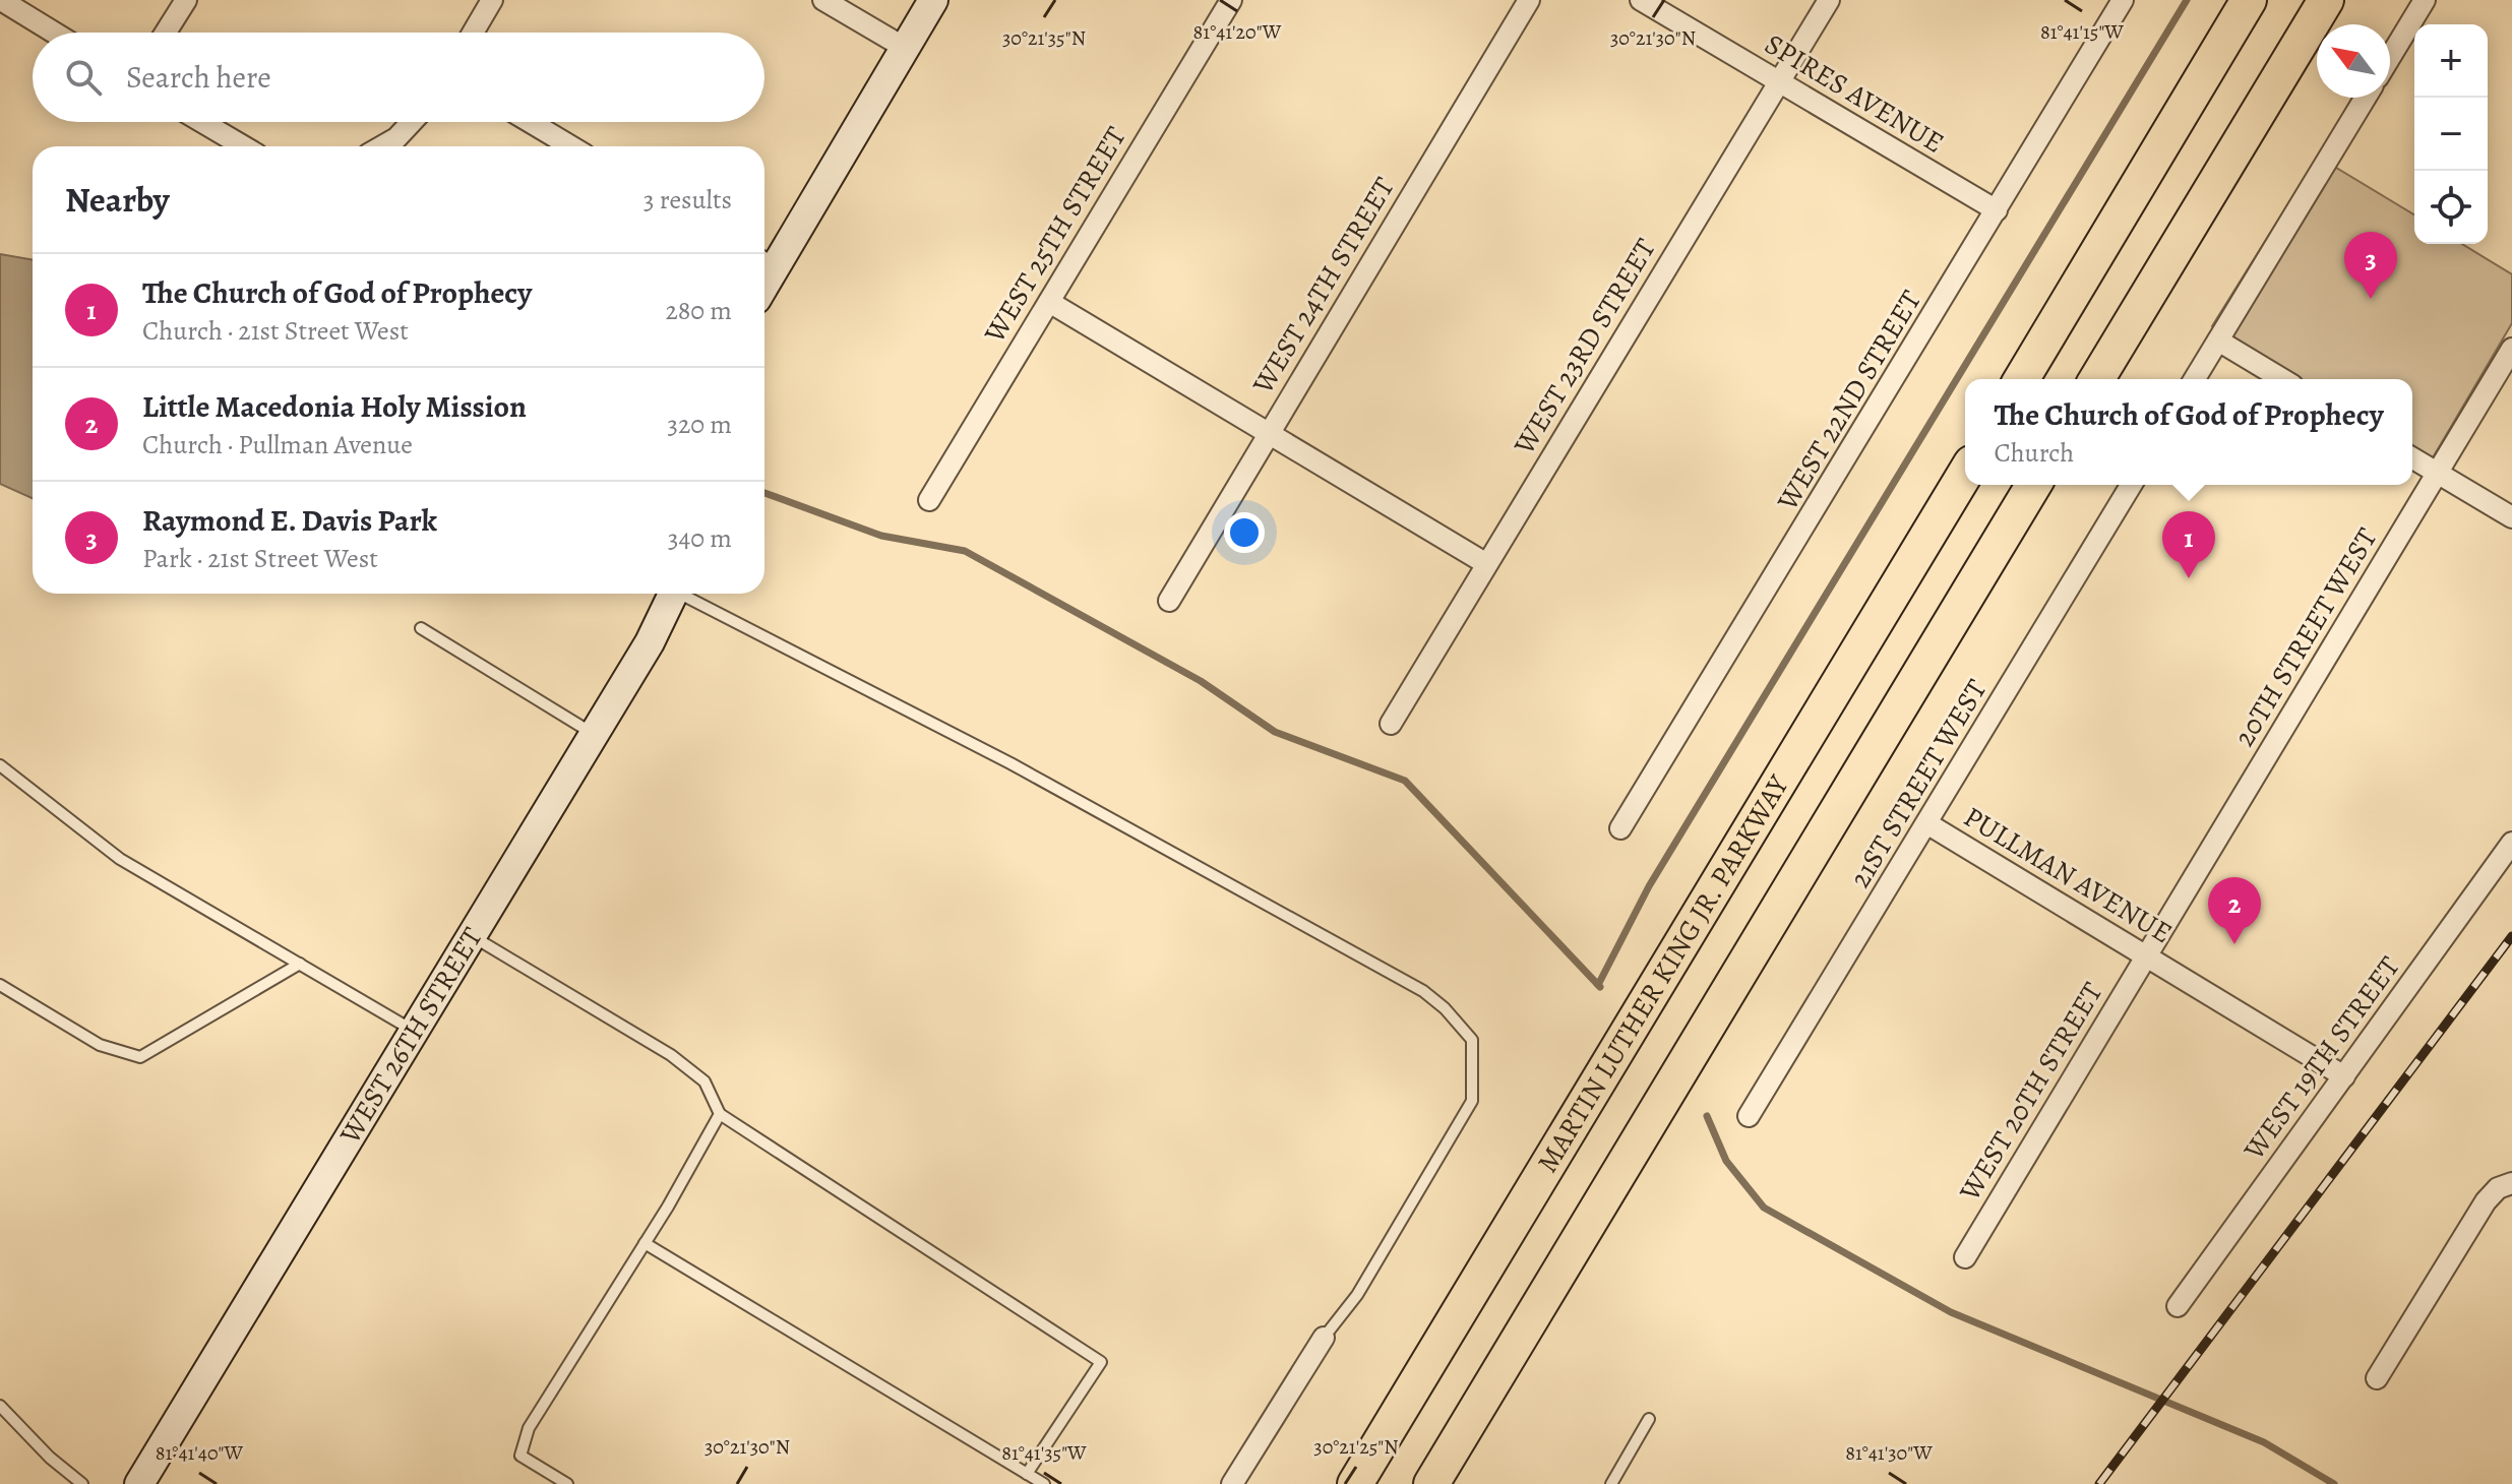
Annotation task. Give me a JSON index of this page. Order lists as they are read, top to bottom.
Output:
{
  "streets": {
    "highway": ["MARTIN LUTHER KING JR. PARKWAY"],
    "main road": ["WEST 26TH STREET"],
    "street": [
      "SPIRES AVENUE",
      "WEST 25TH STREET",
      "WEST 24TH STREET",
      "WEST 23RD STREET",
      "WEST 22ND STREET",
      "20TH STREET WEST",
      "21ST STREET WEST",
      "PULLMAN AVENUE",
      "WEST 19TH STREET",
      "WEST 20TH STREET"
    ]
  },
  "crossings": [
    ["SPIRES AVENUE", "WEST 23RD STREET"],
    ["SPIRES AVENUE", "WEST 22ND STREET"],
    ["20TH STREET WEST", "PULLMAN AVENUE"],
    ["20TH STREET WEST", "WEST 20TH STREET"],
    ["21ST STREET WEST", "PULLMAN AVENUE"],
    ["PULLMAN AVENUE", "WEST 19TH STREET"],
    ["PULLMAN AVENUE", "WEST 20TH STREET"]
  ],
  "north": "top left",
  "page": {
    "map_buttons": ["+", "−"],
    "search": "Search here",
    "heading": ["Nearby", "3 results"],
    "pins": ["3", "1", "2"],
    "list": [
      {
        "mark": "1",
        "name": "The Church of God of Prophecy",
        "note": "Church · 21st Street West",
        "value": "280 m"
      },
      {
        "mark": "2",
        "name": "Little Macedonia Holy Mission",
        "note": "Church · Pullman Avenue",
        "value": "320 m"
      },
      {
        "mark": "3",
        "name": "Raymond E. Davis Park",
        "note": "Park · 21st Street West",
        "value": "340 m"
      }
    ],
    "popup": ["The Church of God of Prophecy", "Church"]
  },
  "coordinates": [
    "81°41'20\"W",
    "81°41'15\"W",
    "30°21'35\"N",
    "30°21'30\"N",
    "30°21'25\"N",
    "81°41'40\"W",
    "81°41'35\"W",
    "81°41'30\"W"
  ]
}
